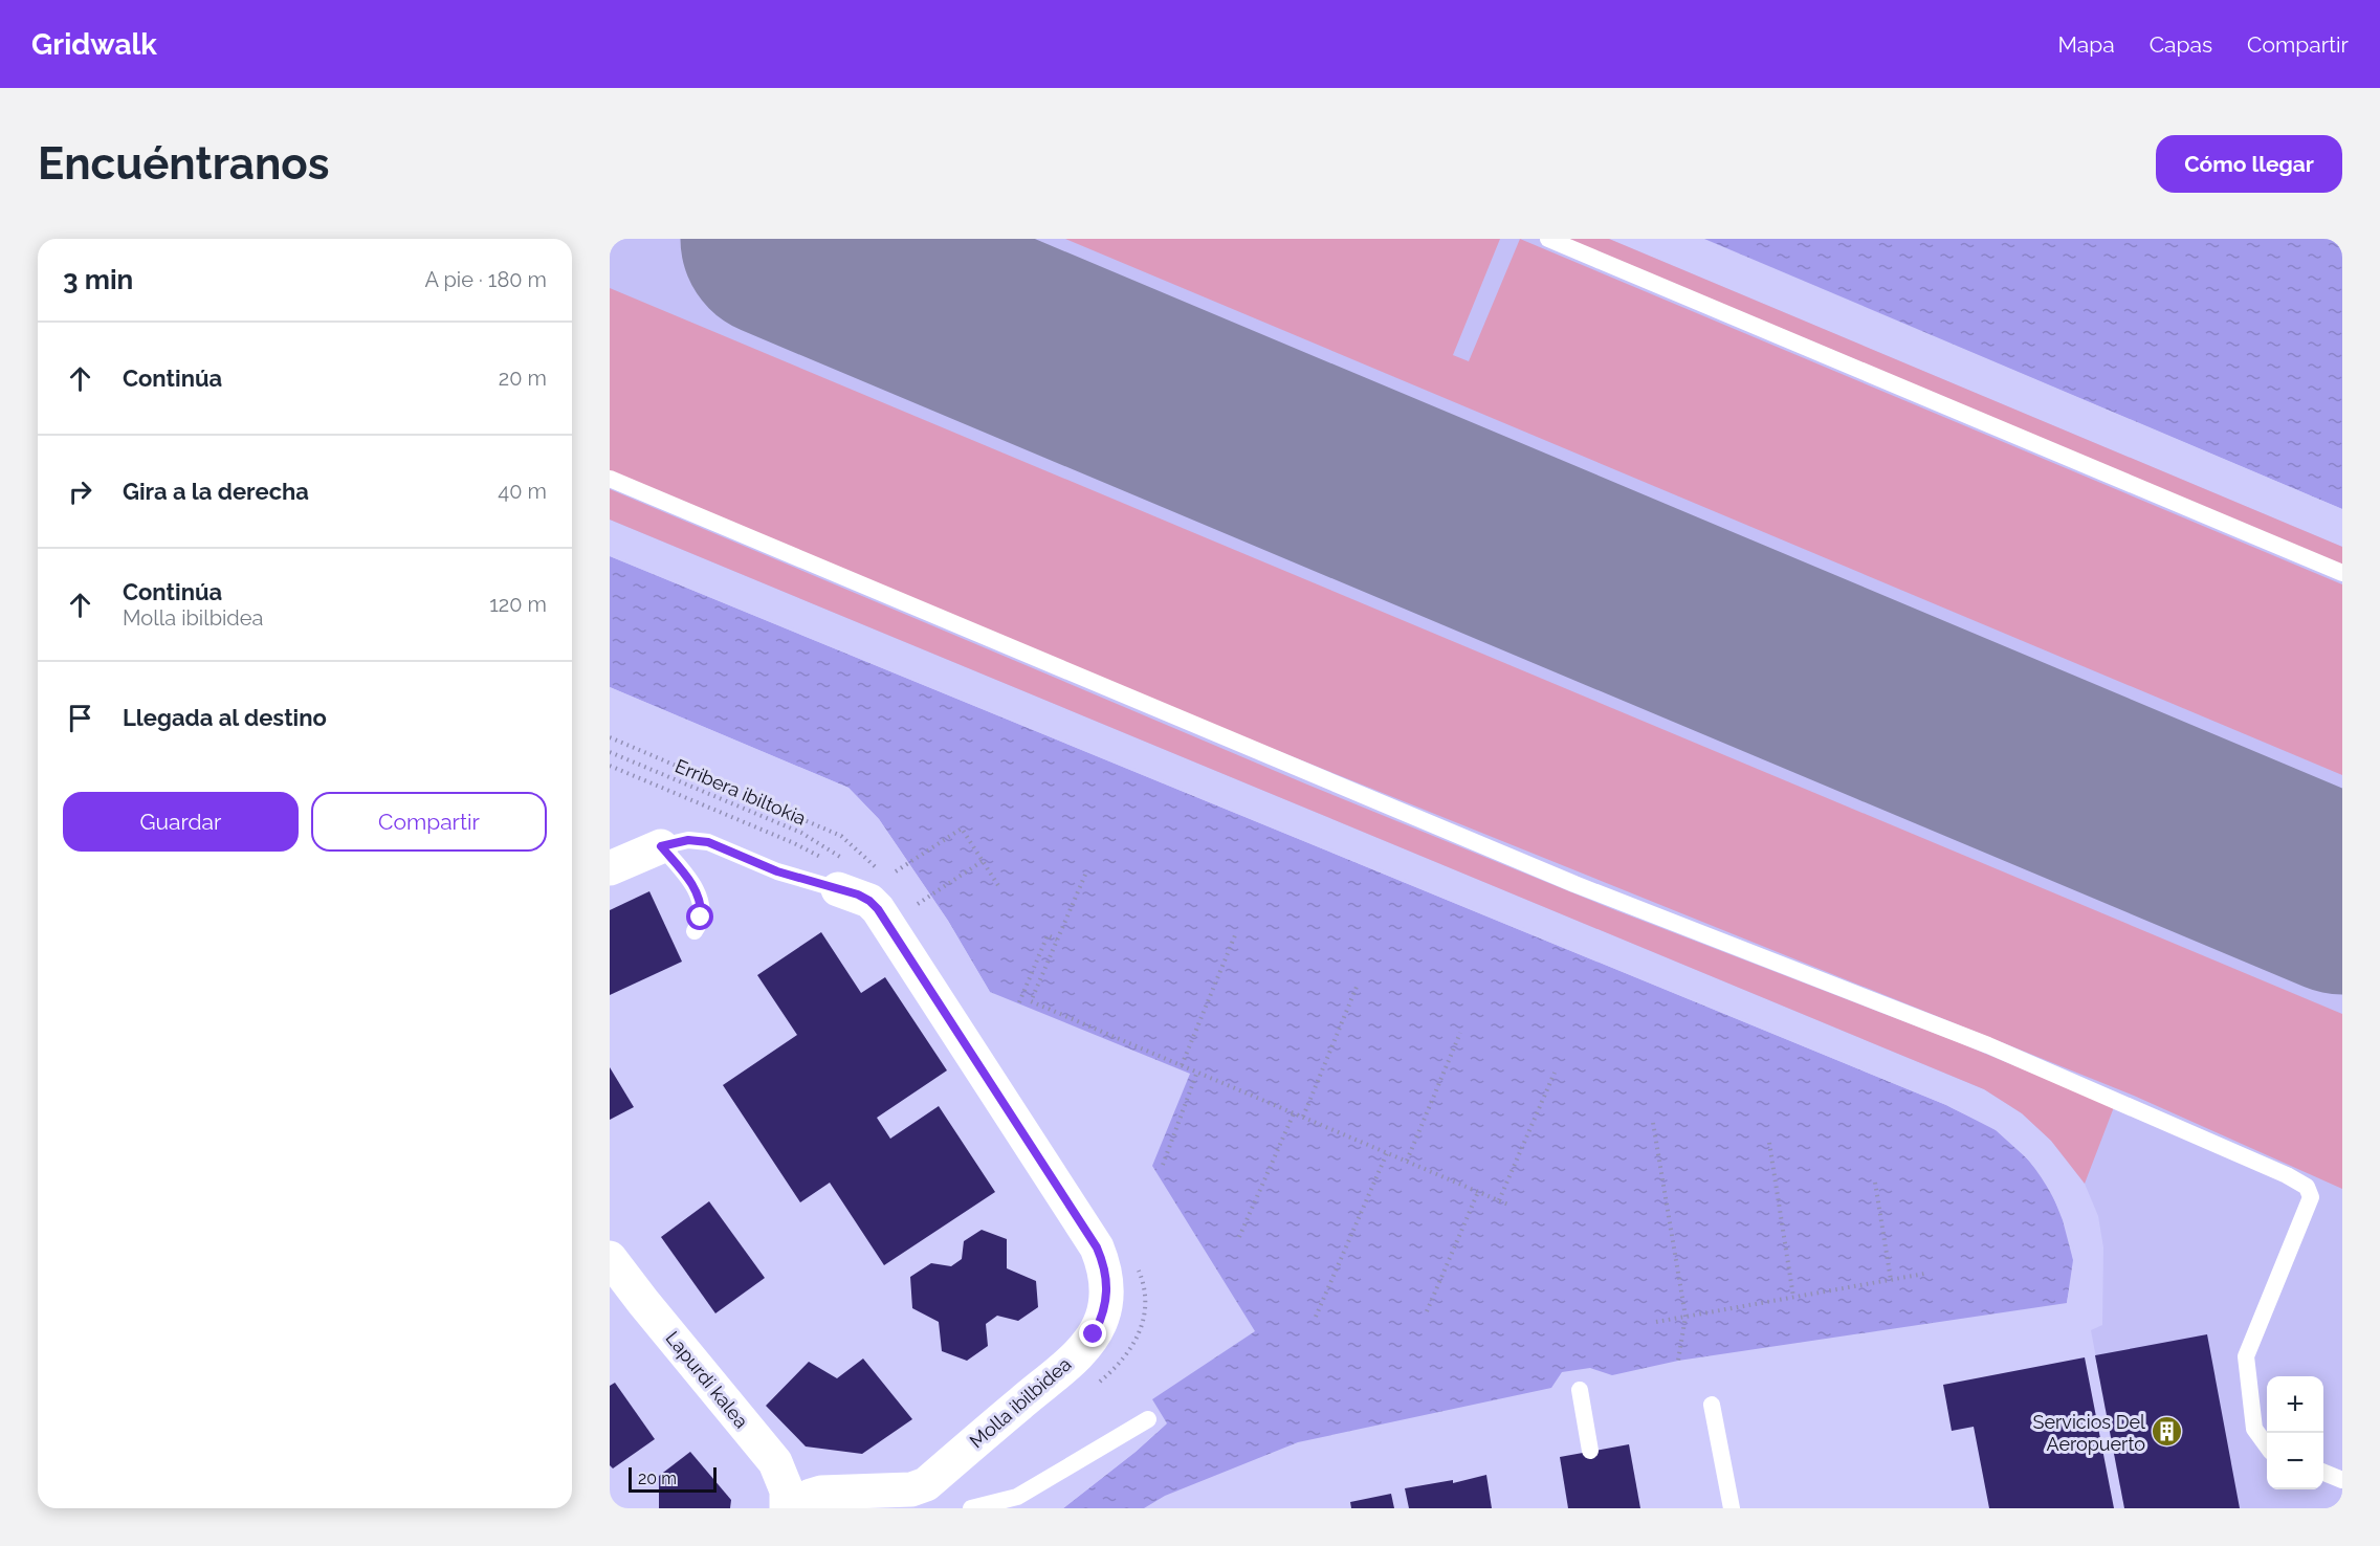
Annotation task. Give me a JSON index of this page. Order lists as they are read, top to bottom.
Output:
{
  "streets": {
    "street": ["Lapurdi kalea", "Molla ibilbidea"],
    "path": ["Erribera ibiltokia"]
  },
  "crossings": [
    ["Erribera ibiltokia", "Molla ibilbidea"]
  ],
  "places": {
    "building": ["Servicios Del Aeropuerto"]
  },
  "scale_bar": "20 m",
  "page": {
    "header": "Gridwalk",
    "nav": ["Mapa", "Capas", "Compartir"],
    "buttons": [
      "Cómo llegar",
      ["Guardar", "Compartir"]
    ],
    "title": "Encuéntranos",
    "heading": ["3 min", "A pie · 180 m"],
    "list": [
      ["Continúa", "20 m"],
      ["Gira a la derecha", "40 m"],
      ["Continúa", "Molla ibilbidea", "120 m"],
      "Llegada al destino"
    ],
    "map_buttons": ["+", "−"],
    "scale": "20 m"
  }
}
